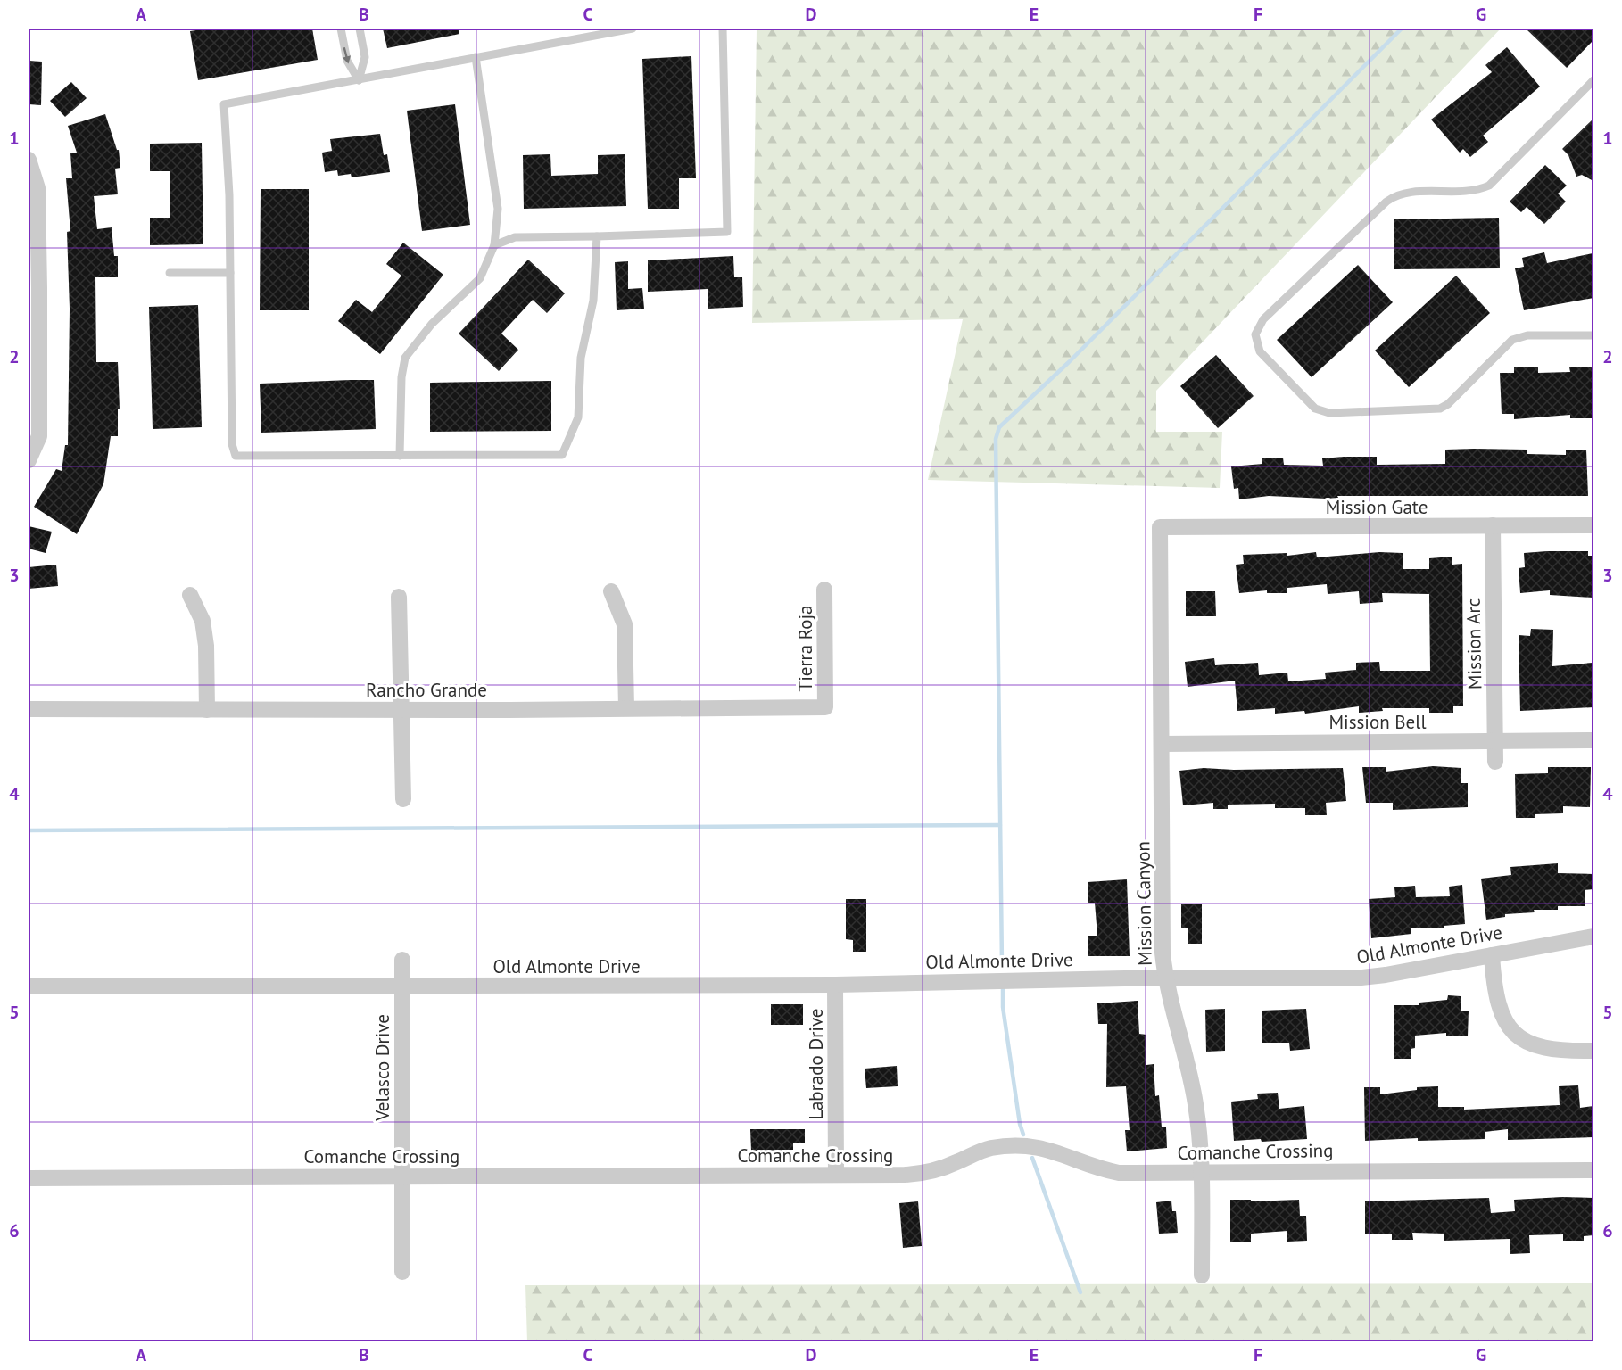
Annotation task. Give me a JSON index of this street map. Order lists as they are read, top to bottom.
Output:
{
  "streets": {
    "street": [
      "Mission Gate",
      "Mission Arc",
      "Tierra Roja",
      "Rancho Grande",
      "Mission Bell",
      "Mission Canyon",
      "Old Almonte Drive",
      "Labrado Drive",
      "Velasco Drive",
      "Comanche Crossing"
    ]
  },
  "crossings": [
    ["Mission Gate", "Mission Arc"],
    ["Mission Gate", "Mission Canyon"],
    ["Mission Arc", "Mission Bell"],
    ["Tierra Roja", "Rancho Grande"],
    ["Mission Bell", "Mission Canyon"],
    ["Mission Canyon", "Old Almonte Drive"],
    ["Mission Canyon", "Comanche Crossing"],
    ["Old Almonte Drive", "Labrado Drive"],
    ["Old Almonte Drive", "Velasco Drive"],
    ["Labrado Drive", "Comanche Crossing"],
    ["Velasco Drive", "Comanche Crossing"]
  ],
  "grid": {
    "columns": [
      "A",
      "B",
      "C",
      "D",
      "E",
      "F",
      "G"
    ],
    "rows": [
      "1",
      "2",
      "3",
      "4",
      "5",
      "6"
    ]
  }
}
